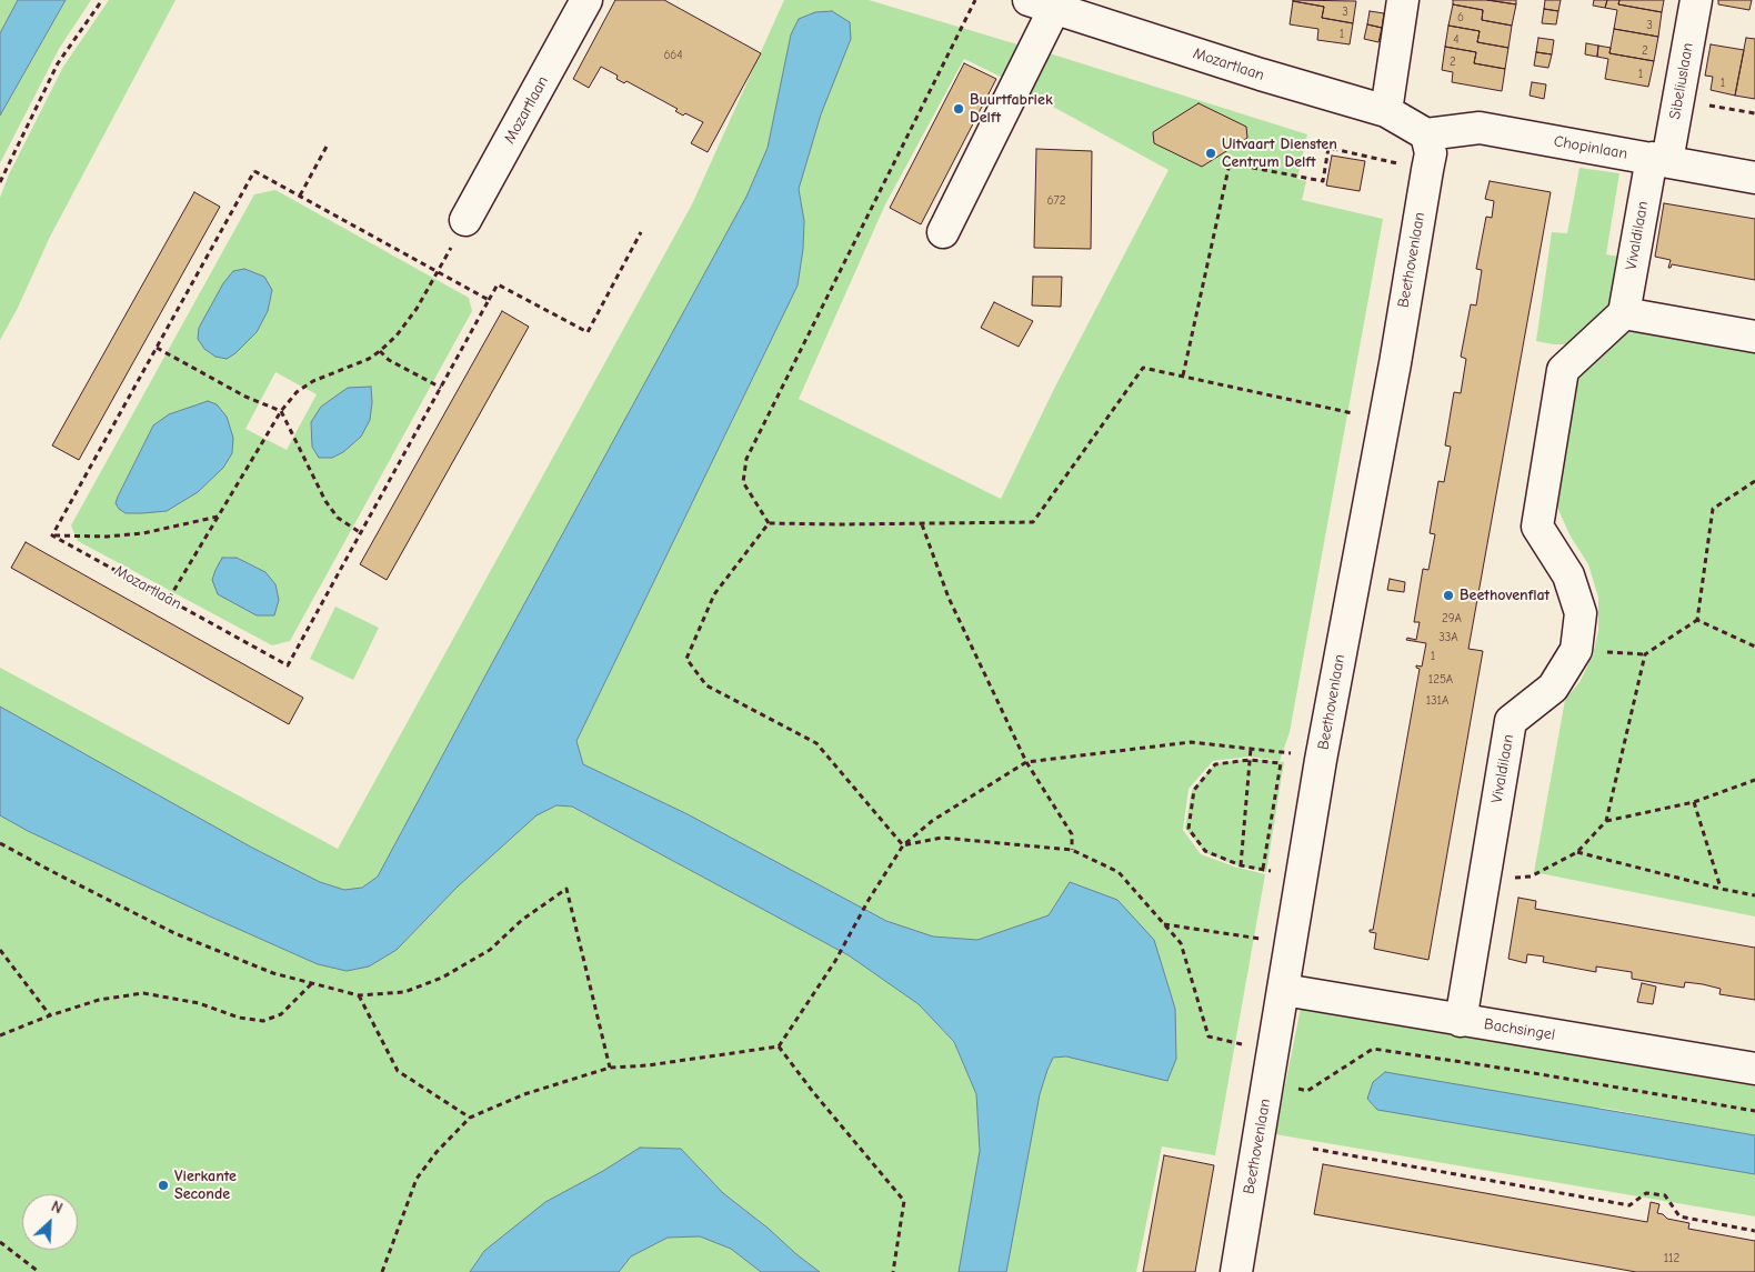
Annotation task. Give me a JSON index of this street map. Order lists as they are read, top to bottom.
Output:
{
  "streets": {
    "street": [
      "Mozartlaan",
      "Sibeliuslaan",
      "Chopinlaan",
      "Vivaldilaan",
      "Beethovenlaan",
      "Bachsingel"
    ]
  },
  "crossings": [
    ["Mozartlaan", "Chopinlaan"],
    ["Mozartlaan", "Beethovenlaan"],
    ["Sibeliuslaan", "Chopinlaan"],
    ["Sibeliuslaan", "Vivaldilaan"],
    ["Chopinlaan", "Vivaldilaan"],
    ["Chopinlaan", "Beethovenlaan"],
    ["Vivaldilaan", "Bachsingel"],
    ["Beethovenlaan", "Bachsingel"]
  ],
  "places": [
    "Buurtfabriek Delft",
    "Uitvaart Diensten Centrum Delft",
    "Beethovenflat",
    "Vierkante Seconde"
  ],
  "house_numbers": [
    "3",
    "6",
    "3",
    "1",
    "4",
    "2",
    "664",
    "2",
    "1",
    "1",
    "672",
    "29A",
    "33A",
    "1",
    "125A",
    "131A",
    "112"
  ],
  "north": "top right"
}
